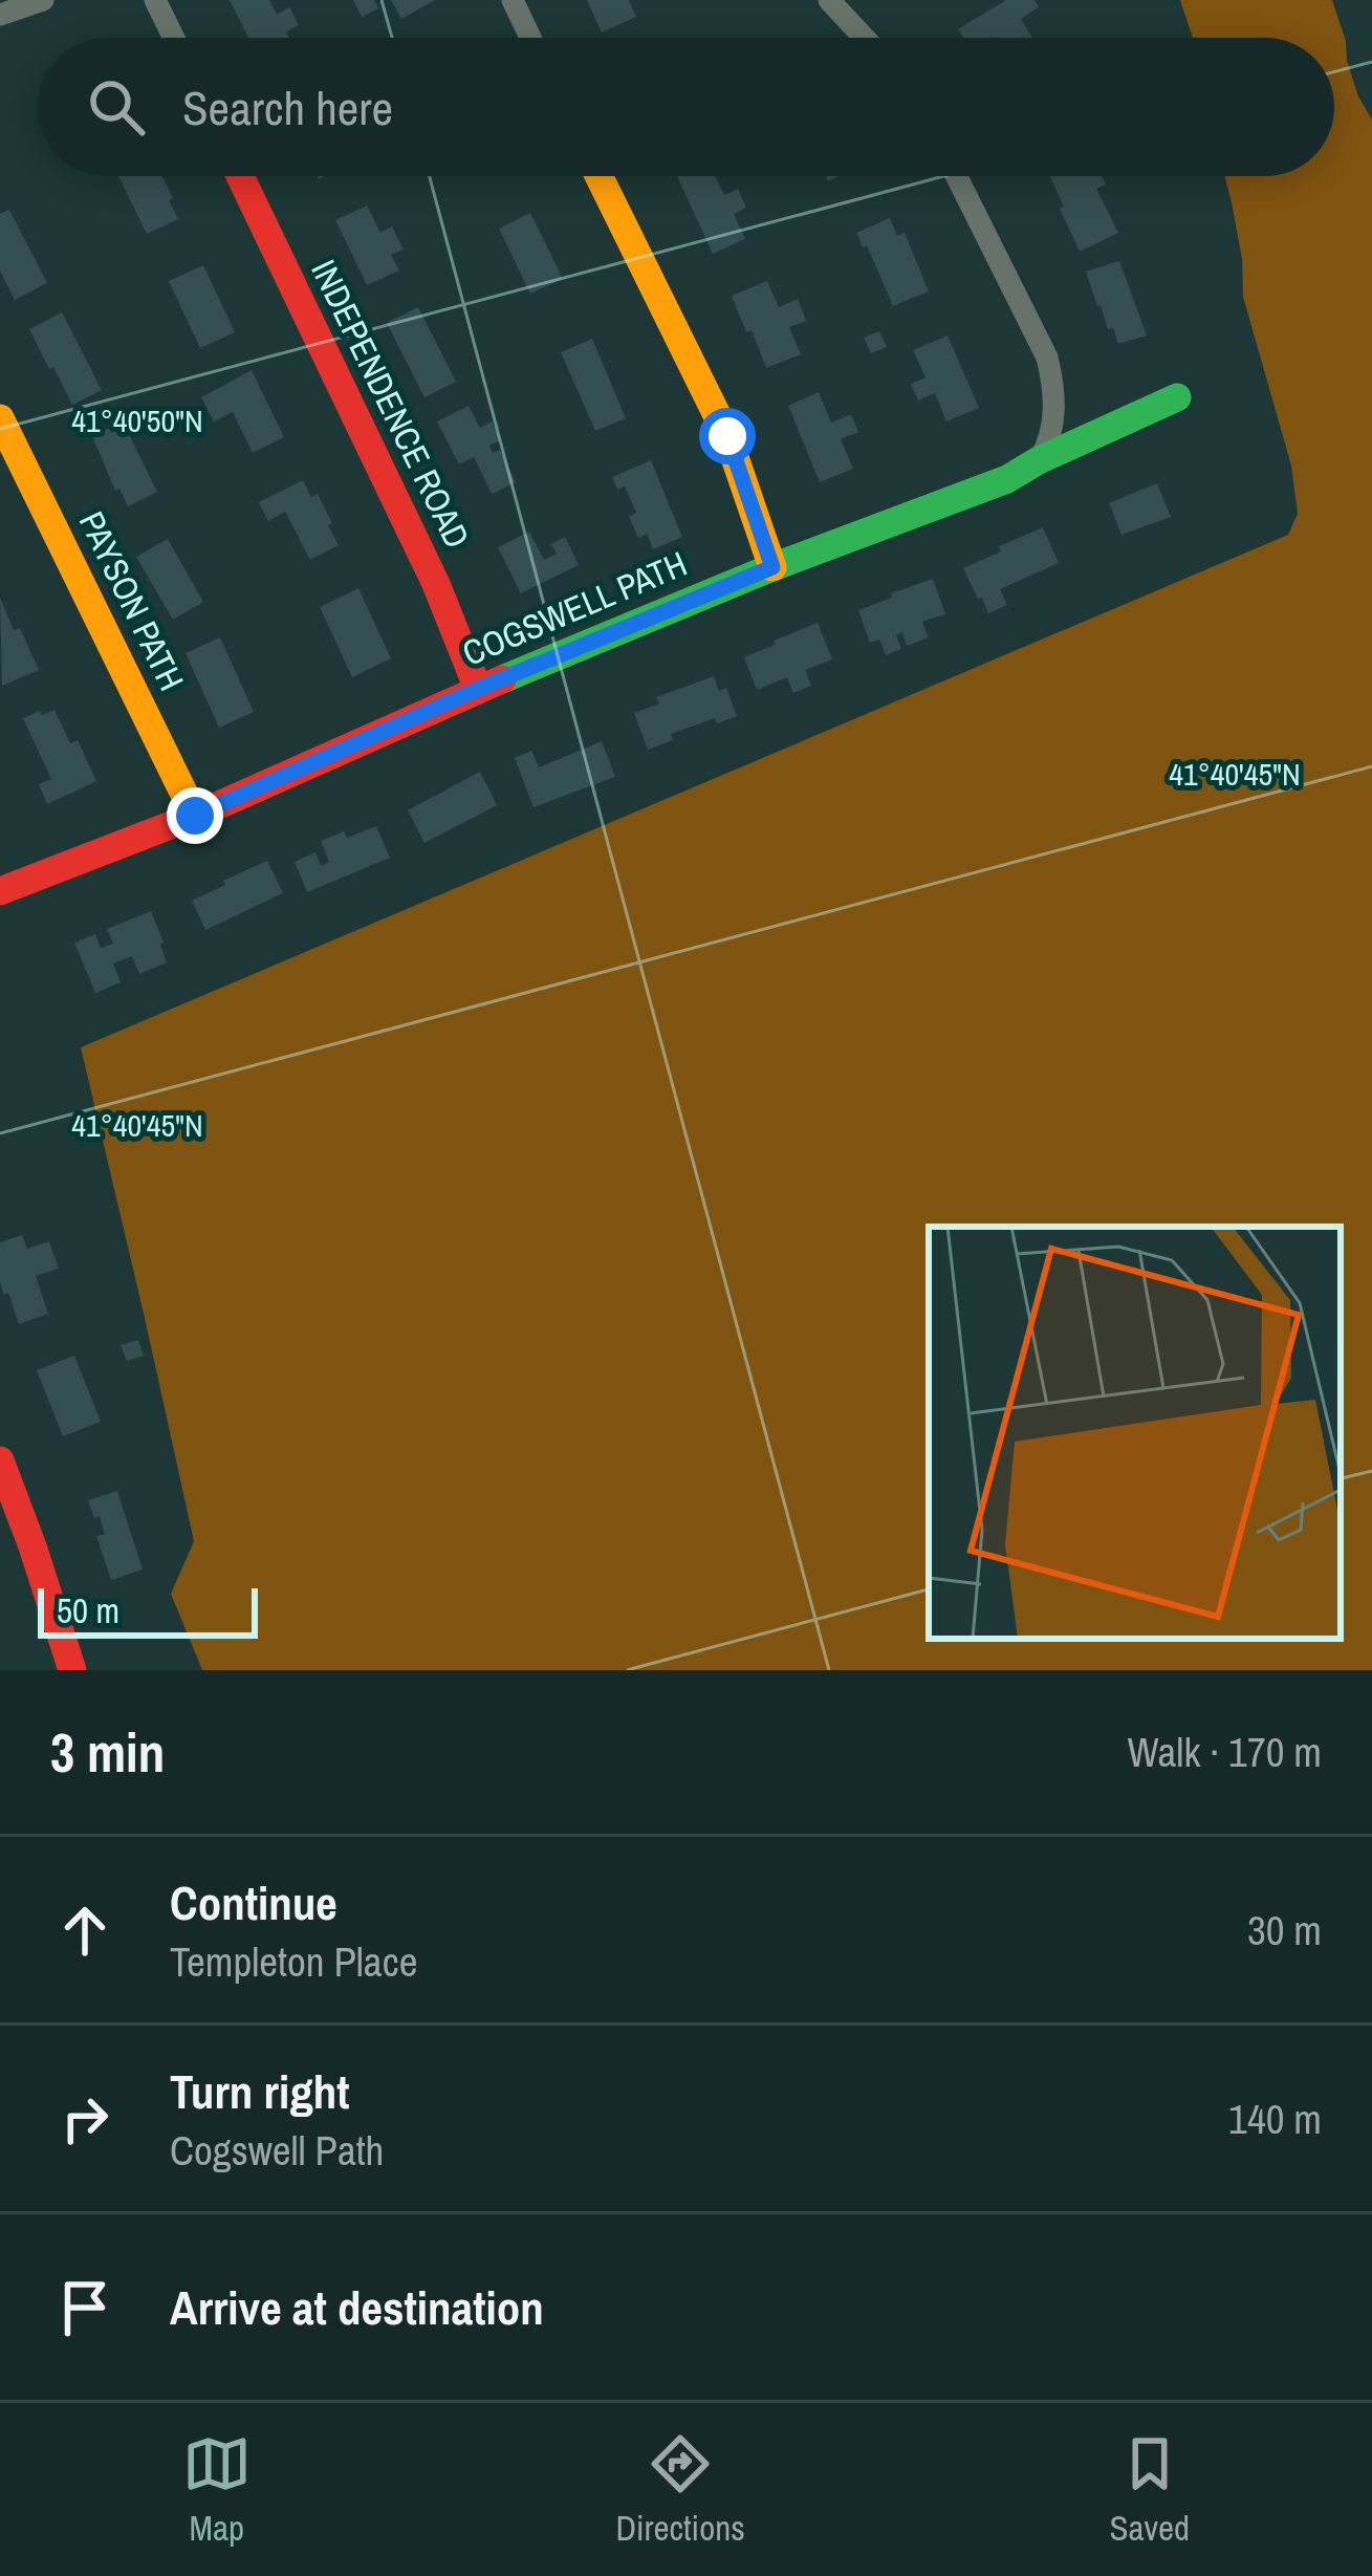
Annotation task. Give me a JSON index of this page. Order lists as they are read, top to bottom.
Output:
{
  "streets": {
    "street": ["INDEPENDENCE ROAD", "PAYSON PATH", "COGSWELL PATH"]
  },
  "crossings": [
    ["INDEPENDENCE ROAD", "COGSWELL PATH"],
    ["PAYSON PATH", "COGSWELL PATH"]
  ],
  "scale_bar": "50 m",
  "page": {
    "search": "Search here",
    "scale": "50 m",
    "heading": ["3 min", "Walk · 170 m"],
    "list": [
      ["Continue", "Templeton Place", "30 m"],
      ["Turn right", "Cogswell Path", "140 m"],
      "Arrive at destination"
    ],
    "nav": ["Map", "Directions", "Saved"]
  },
  "coordinates": ["41°40'50\"N", "41°40'45\"N"]
}
